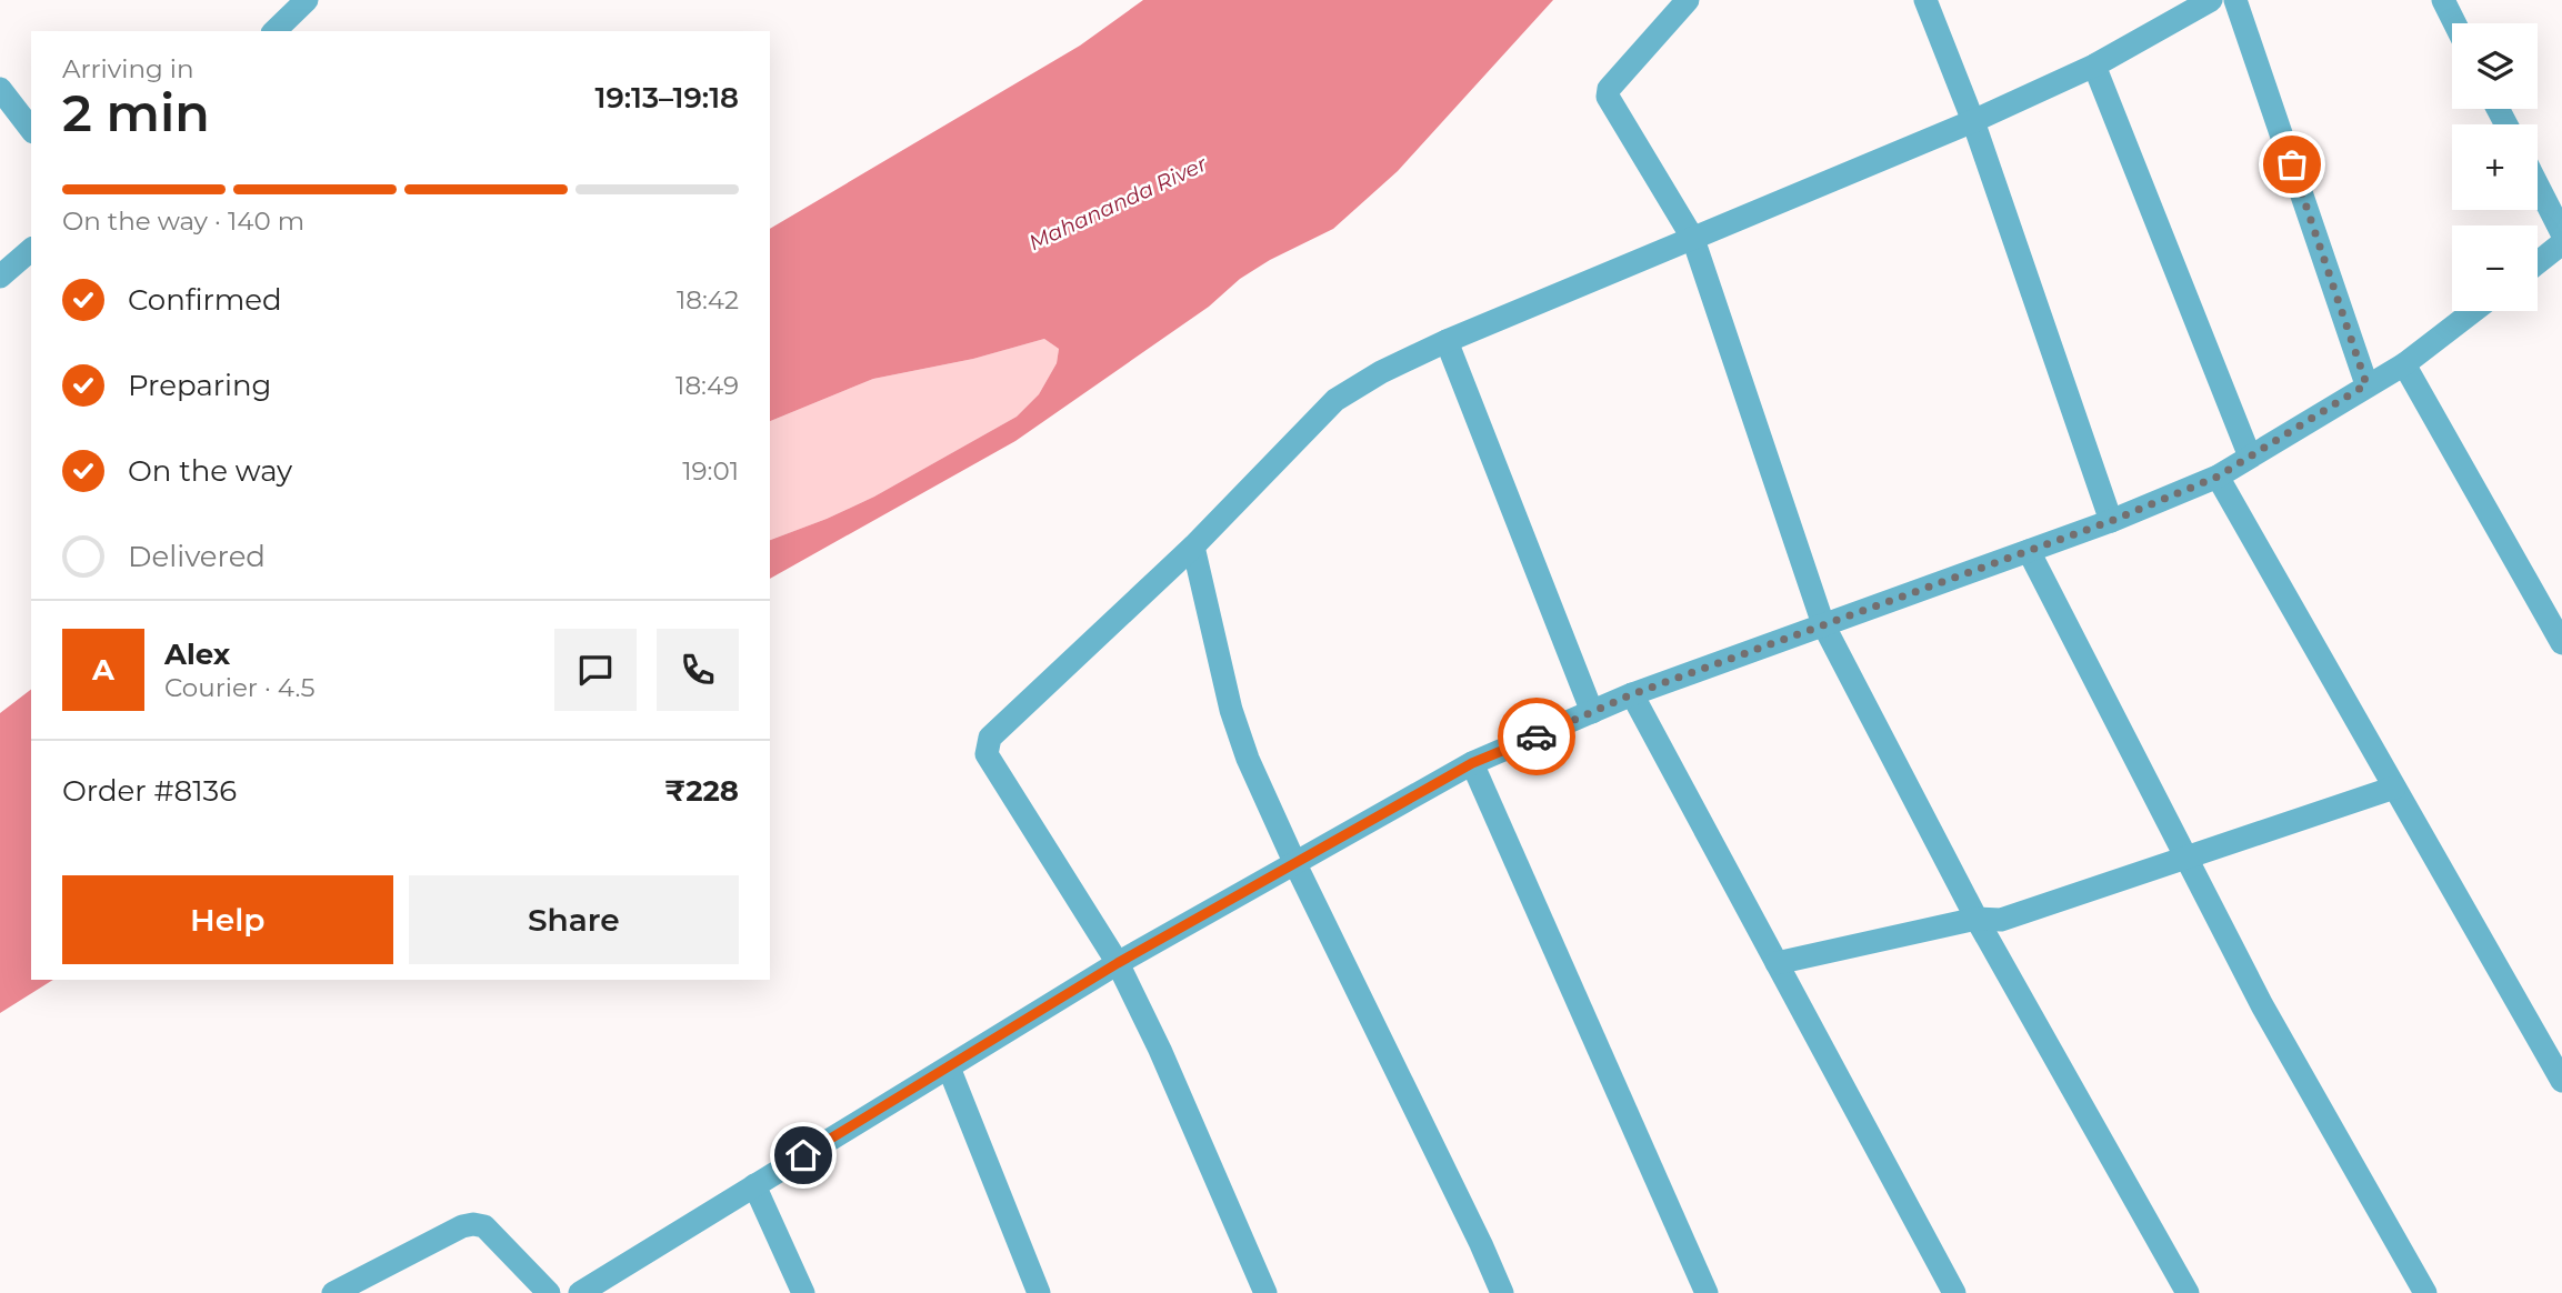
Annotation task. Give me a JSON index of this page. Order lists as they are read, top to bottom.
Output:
{
  "water": ["Mahananda River"],
  "page": {
    "map_buttons": ["+", "−"],
    "heading": ["2 min", "Arriving in", "19:13–19:18"],
    "panel": [
      "Alex",
      "Courier · 4.5",
      "Order #8136",
      "₹228"
    ],
    "bar": "On the way · 140 m",
    "list": [
      ["Confirmed", "18:42"],
      ["Preparing", "18:49"],
      ["On the way", "19:01"],
      "Delivered"
    ],
    "round": "A",
    "buttons": ["Help", "Share"]
  }
}
